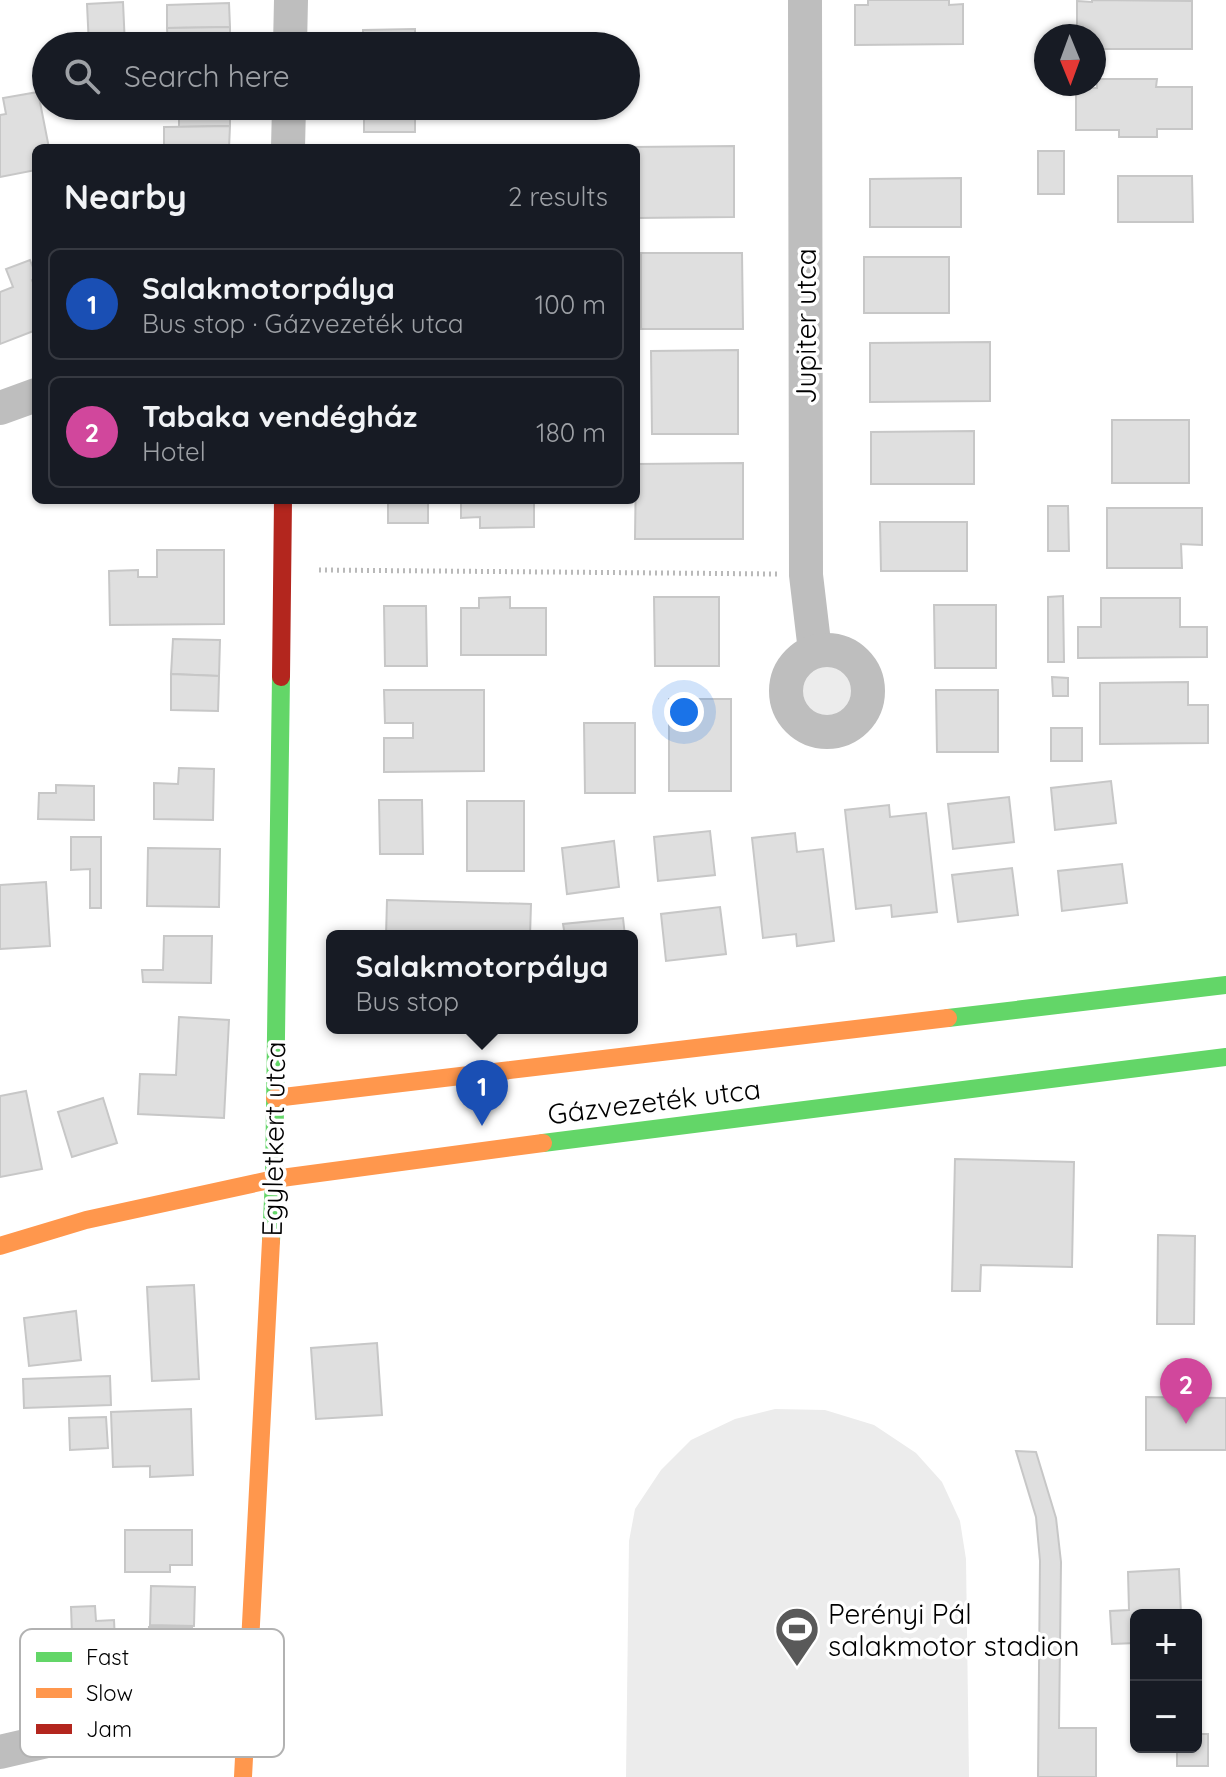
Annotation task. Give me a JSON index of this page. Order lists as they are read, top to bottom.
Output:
{
  "streets": {
    "street": ["Jupiter utca", "Gázvezeték utca", "Egyletkert utca"]
  },
  "crossings": [
    ["Gázvezeték utca", "Egyletkert utca"]
  ],
  "places": {
    "sports": ["Perényi Pál salakmotor stadion"]
  },
  "legend": ["Fast", "Slow", "Jam"],
  "north": "bottom",
  "page": {
    "search": "Search here",
    "heading": ["Nearby", "2 results"],
    "list": [
      {
        "mark": "1",
        "name": "Salakmotorpálya",
        "note": "Bus stop · Gázvezeték utca",
        "value": "100 m"
      },
      {
        "mark": "2",
        "name": "Tabaka vendégház",
        "note": "Hotel",
        "value": "180 m"
      }
    ],
    "popup": ["Salakmotorpálya", "Bus stop"],
    "pins": ["1", "2"],
    "map_buttons": ["+", "−"]
  }
}
